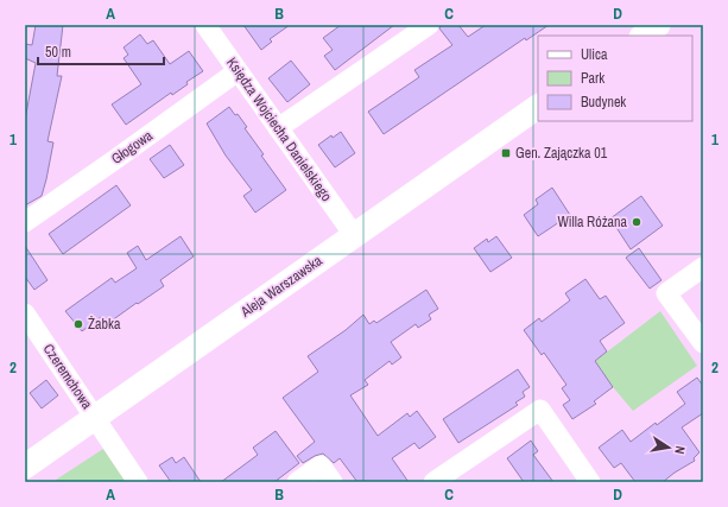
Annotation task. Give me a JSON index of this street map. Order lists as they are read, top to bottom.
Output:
{
  "streets": {
    "street": [
      "Księdza Wojciecha Danielskiego",
      "Głogowa",
      "Aleja Warszawska",
      "Czeremchowa"
    ]
  },
  "crossings": [
    ["Księdza Wojciecha Danielskiego", "Głogowa"],
    ["Księdza Wojciecha Danielskiego", "Aleja Warszawska"],
    ["Aleja Warszawska", "Czeremchowa"]
  ],
  "places": {
    "transit": ["Gen. Zajączka 01"],
    "other": ["Willa Różana", "Żabka"]
  },
  "legend": ["Ulica", "Park", "Budynek"],
  "scale_bar": "50 m",
  "north": "right",
  "grid": {
    "columns": [
      "A",
      "B",
      "C",
      "D"
    ],
    "rows": ["1", "2"]
  }
}
